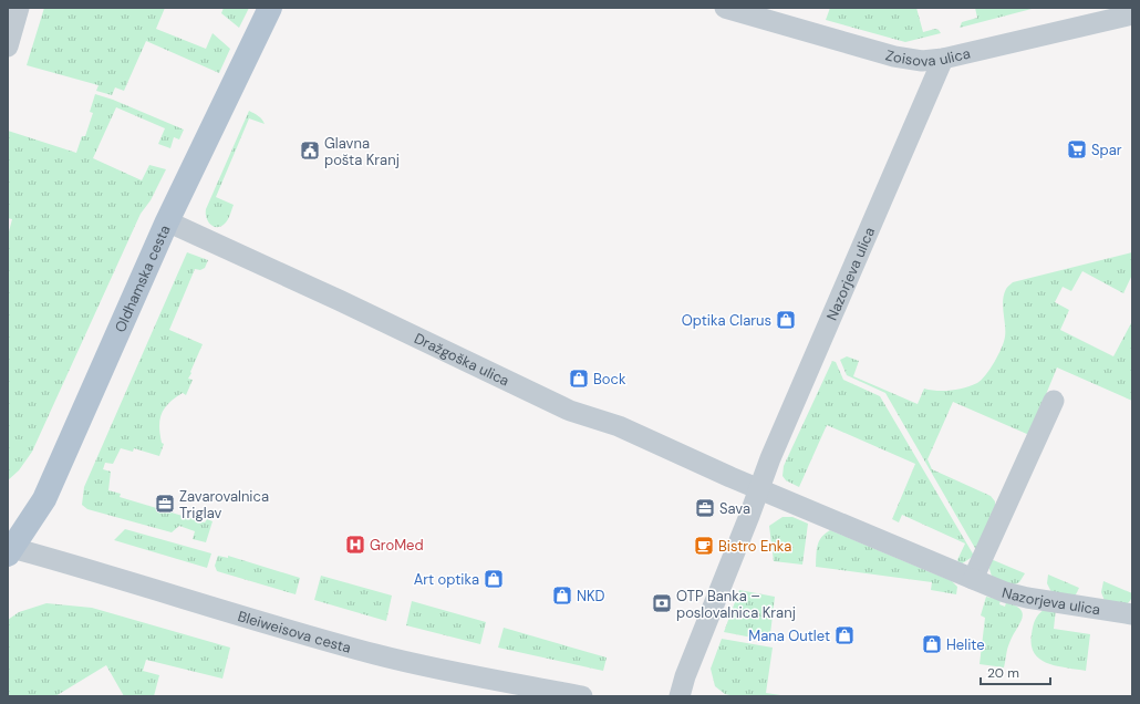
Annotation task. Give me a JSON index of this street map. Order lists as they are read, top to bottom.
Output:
{
  "streets": {
    "main road": ["Oldhamska cesta"],
    "street": [
      "Zoisova ulica",
      "Nazorjeva ulica",
      "Dražgoška ulica",
      "Bleiweisova cesta"
    ]
  },
  "crossings": [
    ["Zoisova ulica", "Nazorjeva ulica"],
    ["Nazorjeva ulica", "Dražgoška ulica"],
    ["Oldhamska cesta", "Dražgoška ulica"],
    ["Oldhamska cesta", "Bleiweisova cesta"]
  ],
  "places": {
    "supermarket": ["Spar"],
    "public building": ["Glavna pošta Kranj"],
    "shop": [
      "Optika Clarus",
      "Bock",
      "Art optika",
      "NKD",
      "Mana Outlet",
      "Helite"
    ],
    "office": ["Zavarovalnica Triglav", "Sava"],
    "hospital": ["GroMed"],
    "cafe": ["Bistro Enka"],
    "bank": ["OTP Banka – poslovalnica Kranj"]
  },
  "scale_bar": "20 m"
}
